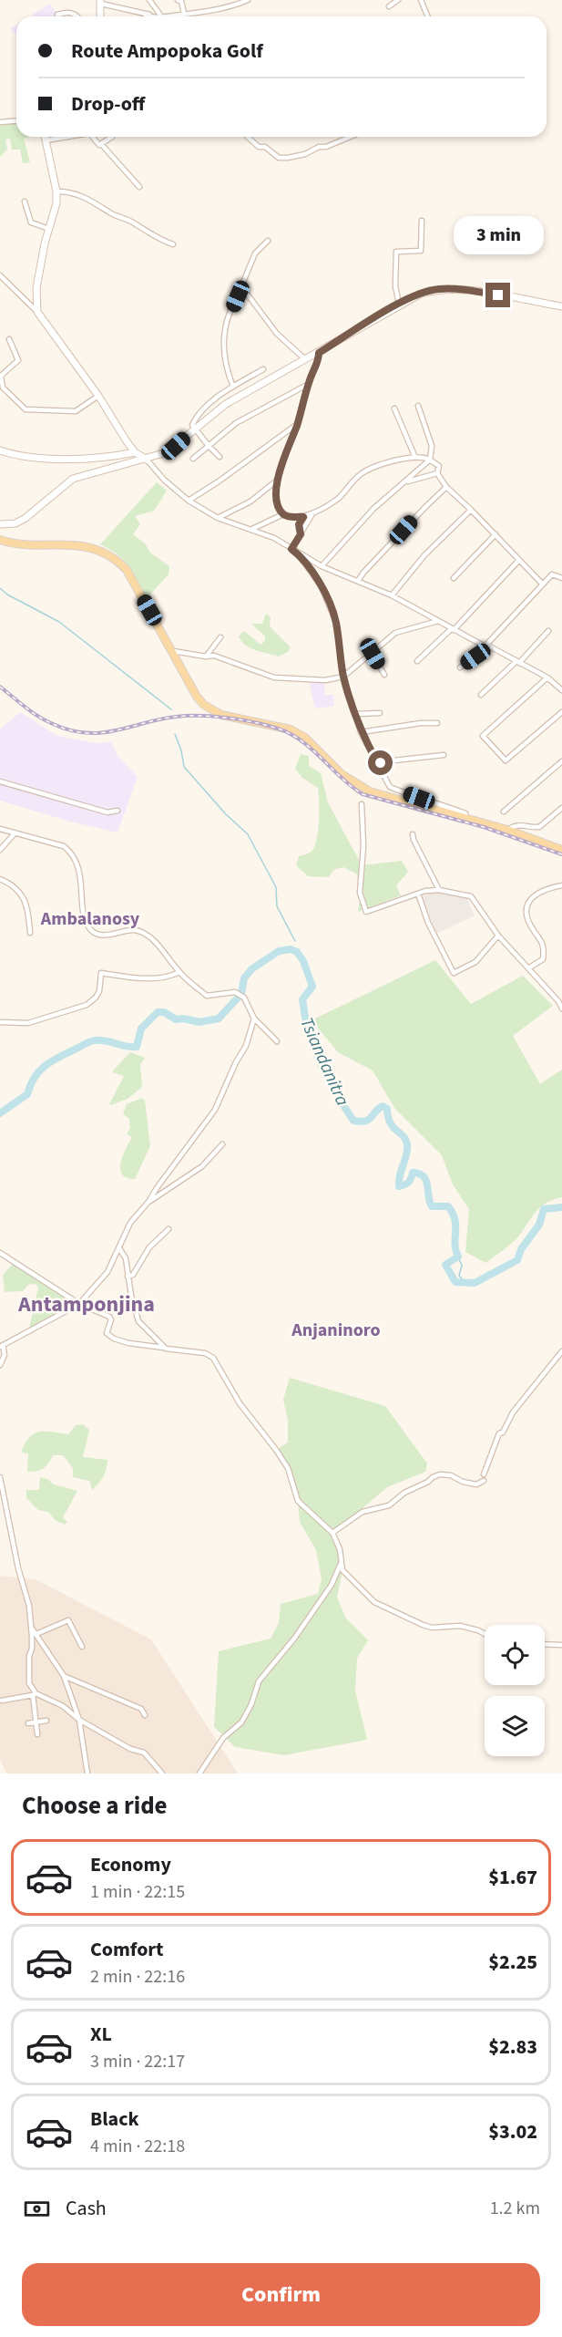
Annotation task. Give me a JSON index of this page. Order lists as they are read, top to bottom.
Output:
{
  "districts": ["Ambalanosy", "Antamponjina", "Anjaninoro"],
  "water": ["Tsiandanitra"],
  "page": {
    "banner": ["Route Ampopoka Golf", "Drop-off"],
    "bubble": "3 min",
    "heading": "Choose a ride",
    "list": [
      {
        "name": "Economy",
        "note": "1 min · 22:15",
        "value": "$1.67"
      },
      {
        "name": "Comfort",
        "note": "2 min · 22:16",
        "value": "$2.25"
      },
      {
        "name": "XL",
        "note": "3 min · 22:17",
        "value": "$2.83"
      },
      {
        "name": "Black",
        "note": "4 min · 22:18",
        "value": "$3.02"
      }
    ],
    "pay": ["Cash", "1.2 km"],
    "buttons": "Confirm"
  }
}
